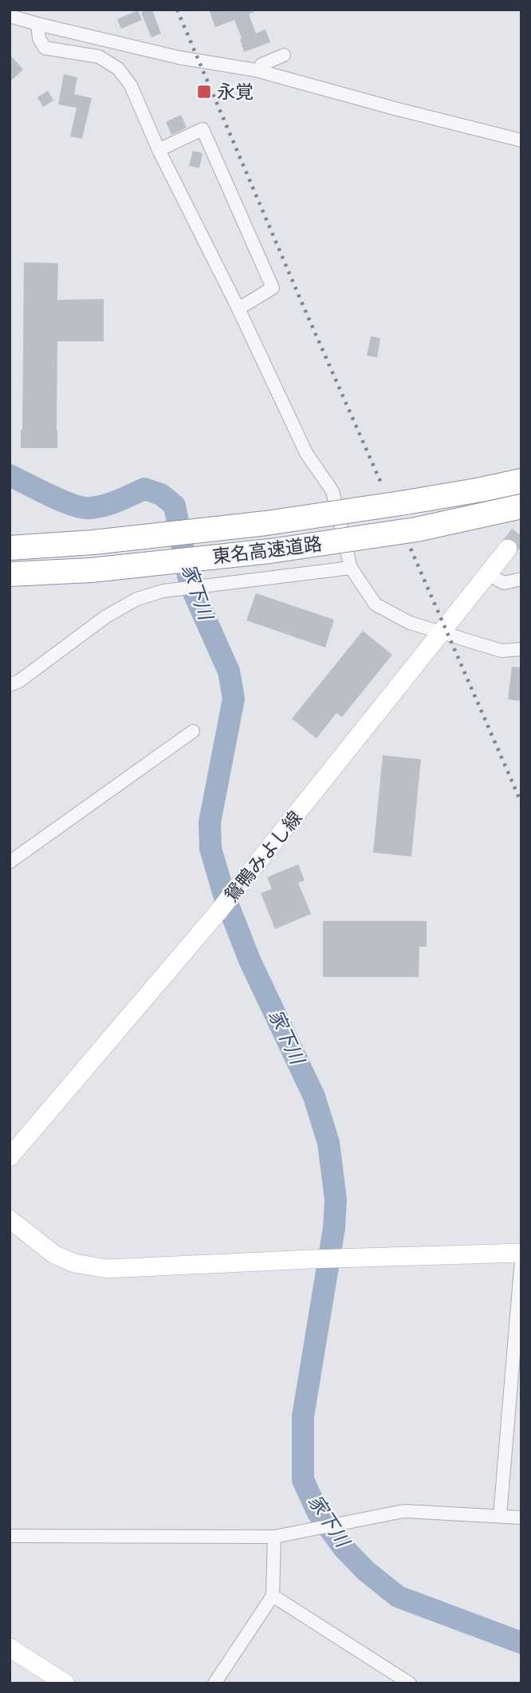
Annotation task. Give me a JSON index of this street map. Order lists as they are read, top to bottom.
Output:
{
  "streets": {
    "highway": ["東名高速道路"],
    "main road": ["鴛鴨みよし線"]
  },
  "water": ["家下川"],
  "places": {
    "transit": ["永覚"]
  }
}
